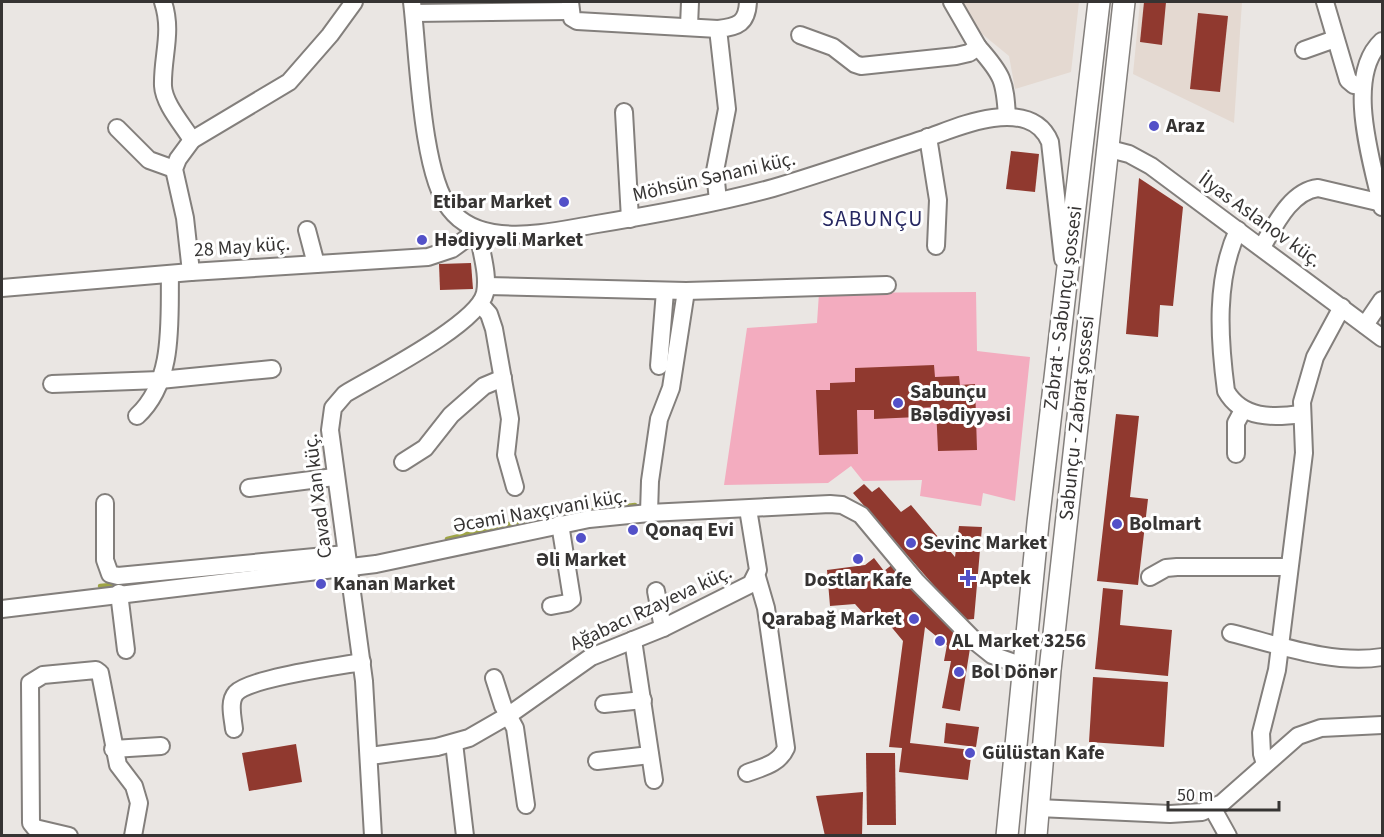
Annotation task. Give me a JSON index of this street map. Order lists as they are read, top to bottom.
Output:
{
  "streets": {
    "main road": ["Zabrat - Sabunçu şossesi", "Sabunçu - Zabrat şossesi"],
    "street": [
      "Möhsün Sənani küç.",
      "İlyas Aslanov küç.",
      "28 May küç.",
      "Cavad Xan küç.",
      "Əcəmi Naxçıvani küç.",
      "Ağabacı Rzayeva küç."
    ]
  },
  "crossings": [
    ["Möhsün Sənani küç.", "28 May küç."],
    ["Möhsün Sənani küç.", "Zabrat - Sabunçu şossesi"],
    ["İlyas Aslanov küç.", "Sabunçu - Zabrat şossesi"],
    ["Zabrat - Sabunçu şossesi", "Əcəmi Naxçıvani küç."],
    ["Cavad Xan küç.", "Əcəmi Naxçıvani küç."],
    ["Cavad Xan küç.", "Ağabacı Rzayeva küç."],
    ["Əcəmi Naxçıvani küç.", "Ağabacı Rzayeva küç."]
  ],
  "districts": ["SABUNÇU"],
  "places": {
    "other": [
      "Araz",
      "Etibar Market",
      "Hədiyyəli Market",
      "Sabunçu Bələdiyyəsi",
      "Bolmart",
      "Qonaq Evi",
      "Əli Market",
      "Sevinc Market",
      "Dostlar Kafe",
      "Kanan Market",
      "Qarabağ Market",
      "AL Market 3256",
      "Bol Dönər",
      "Gülüstan Kafe"
    ],
    "health": ["Aptek"]
  },
  "scale_bar": "50 m"
}
